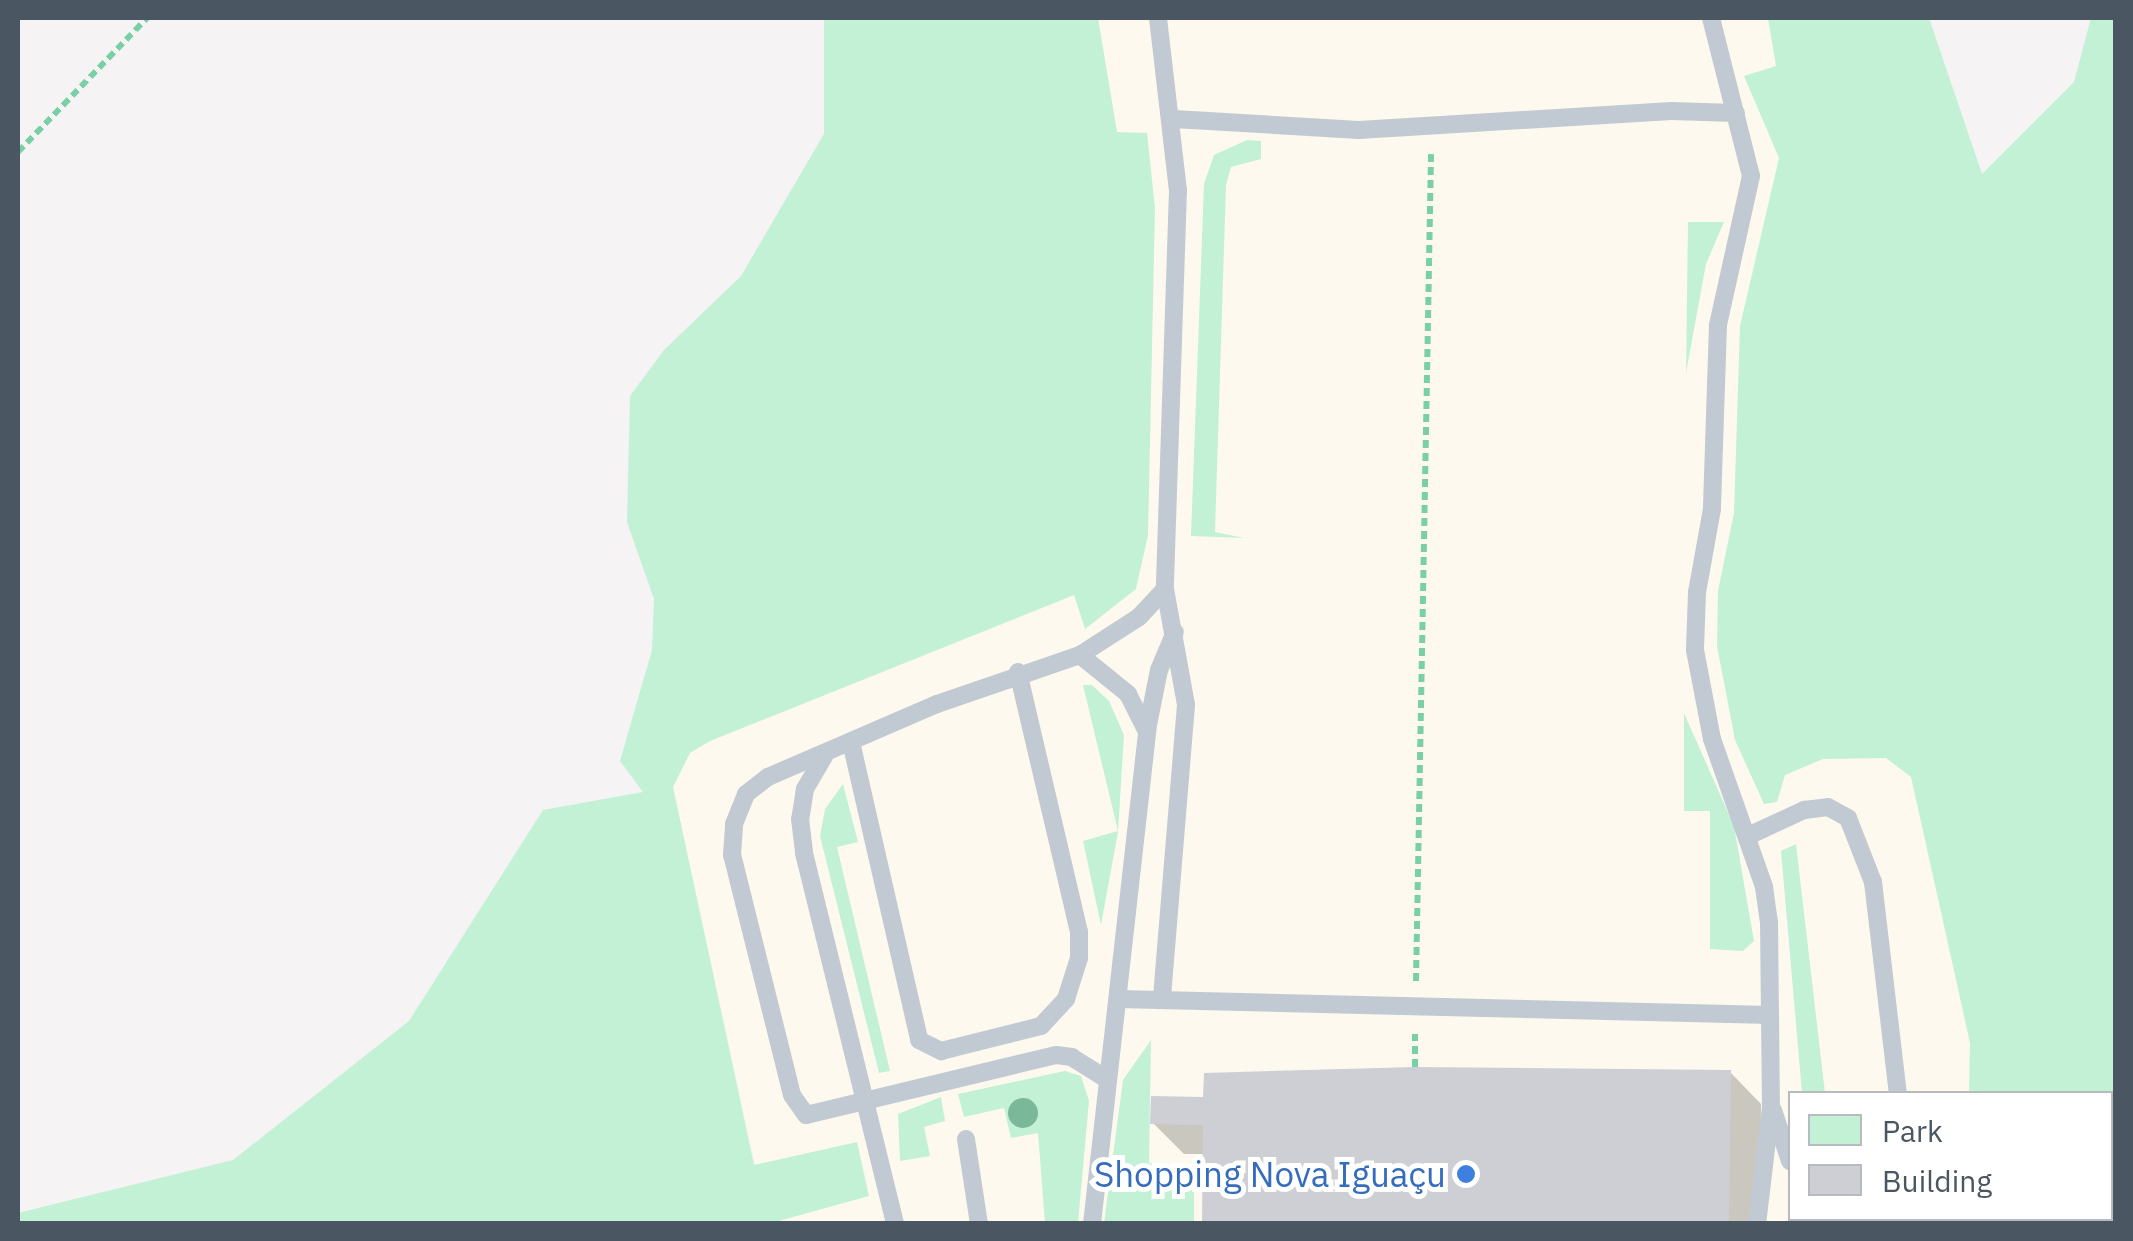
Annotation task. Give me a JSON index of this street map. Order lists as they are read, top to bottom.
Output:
{
  "places": ["Shopping Nova Iguaçu"],
  "legend": ["Park", "Building"]
}
